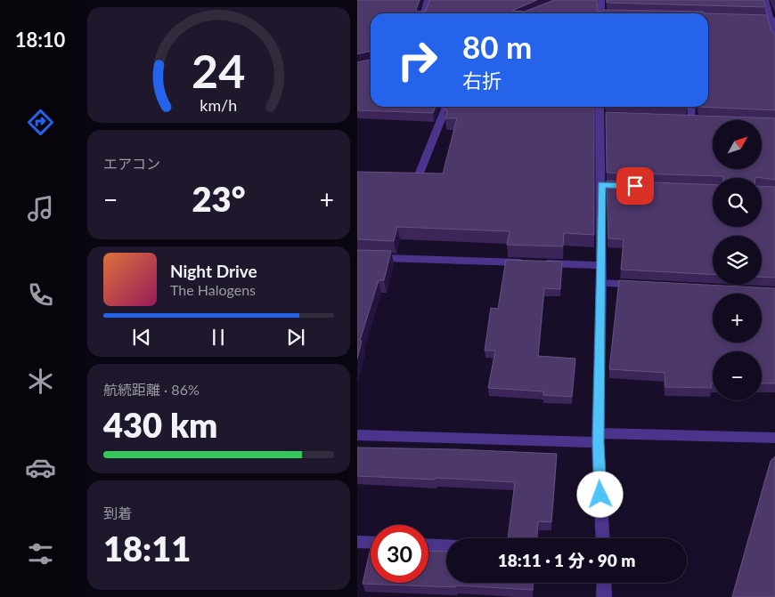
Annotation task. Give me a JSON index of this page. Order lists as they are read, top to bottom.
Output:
{
  "north": "top right",
  "page": {
    "tabs": "18:10",
    "turn": ["80 m", "右折"],
    "map_buttons": ["+", "−"],
    "tile": [
      "エアコン",
      ["航続距離 · 86%", "430 km"],
      ["到着", "18:11"]
    ],
    "heat": ["−", "23°", "+"],
    "song": ["Night Drive", "The Halogens"],
    "limit": "30",
    "trip": "18:11 · 1 分 · 90 m",
    "gauge": ["24", "km/h"]
  }
}
